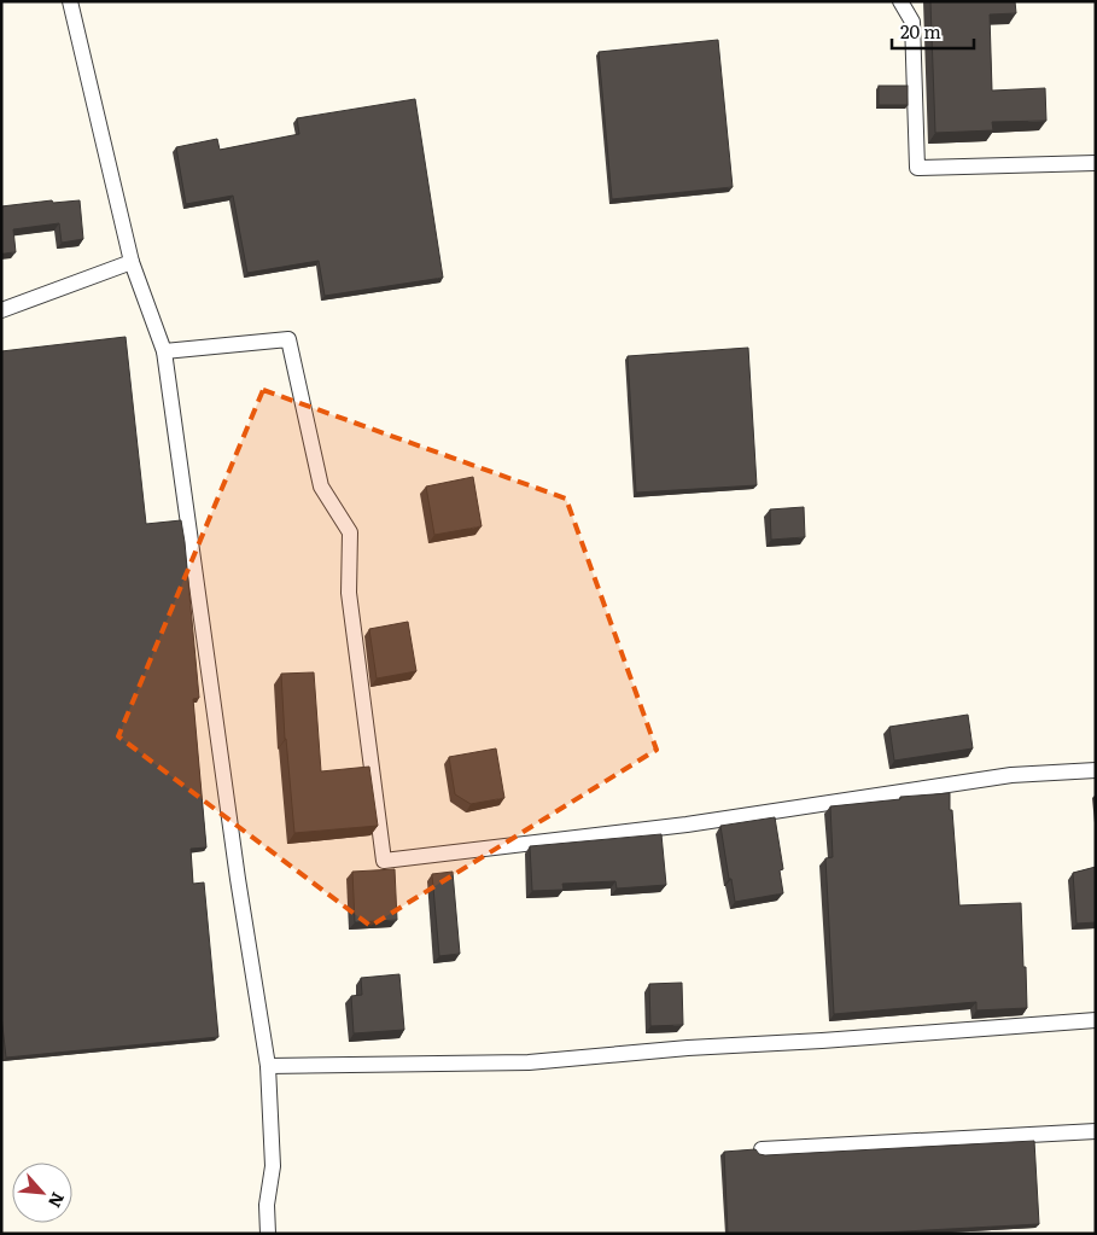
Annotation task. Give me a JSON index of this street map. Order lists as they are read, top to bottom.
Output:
{
  "scale_bar": "20 m",
  "north": "bottom right"
}
